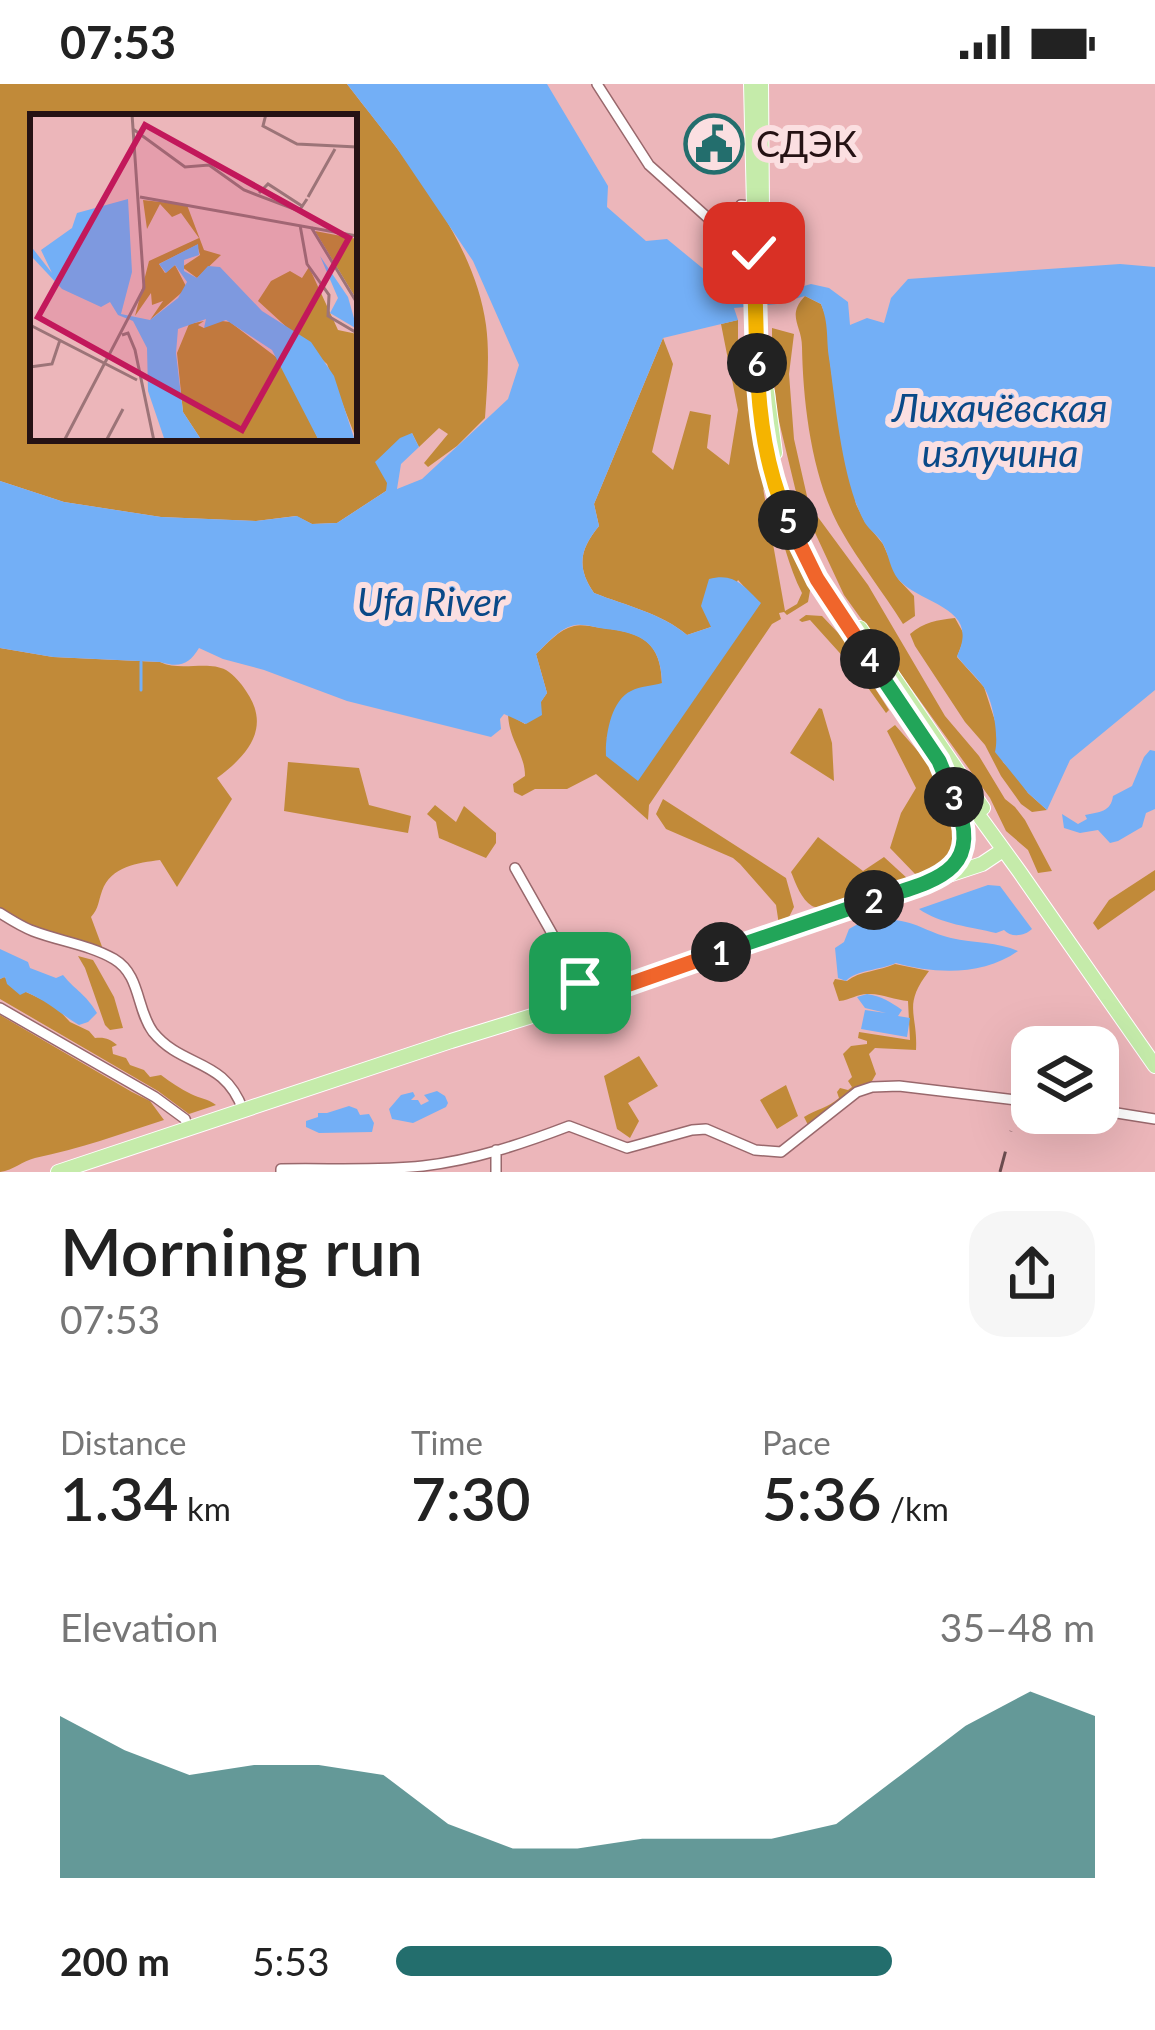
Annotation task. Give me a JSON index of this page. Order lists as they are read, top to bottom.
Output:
{
  "water": ["Лихачёвская излучина", "Ufa River"],
  "places": {
    "public building": ["СДЭК"]
  },
  "page": {
    "status": "07:53",
    "pins": [
      "6",
      "5",
      "4",
      "3",
      "2",
      "1"
    ],
    "heading": ["Morning run", "07:53"],
    "stats": [
      ["Distance", "1.34 km"],
      ["Time", "7:30"],
      ["Pace", "5:36 /km"]
    ],
    "chart": ["Elevation", "35–48 m"],
    "list": [
      {
        "name": "200 m",
        "note": "5:53"
      }
    ]
  }
}
